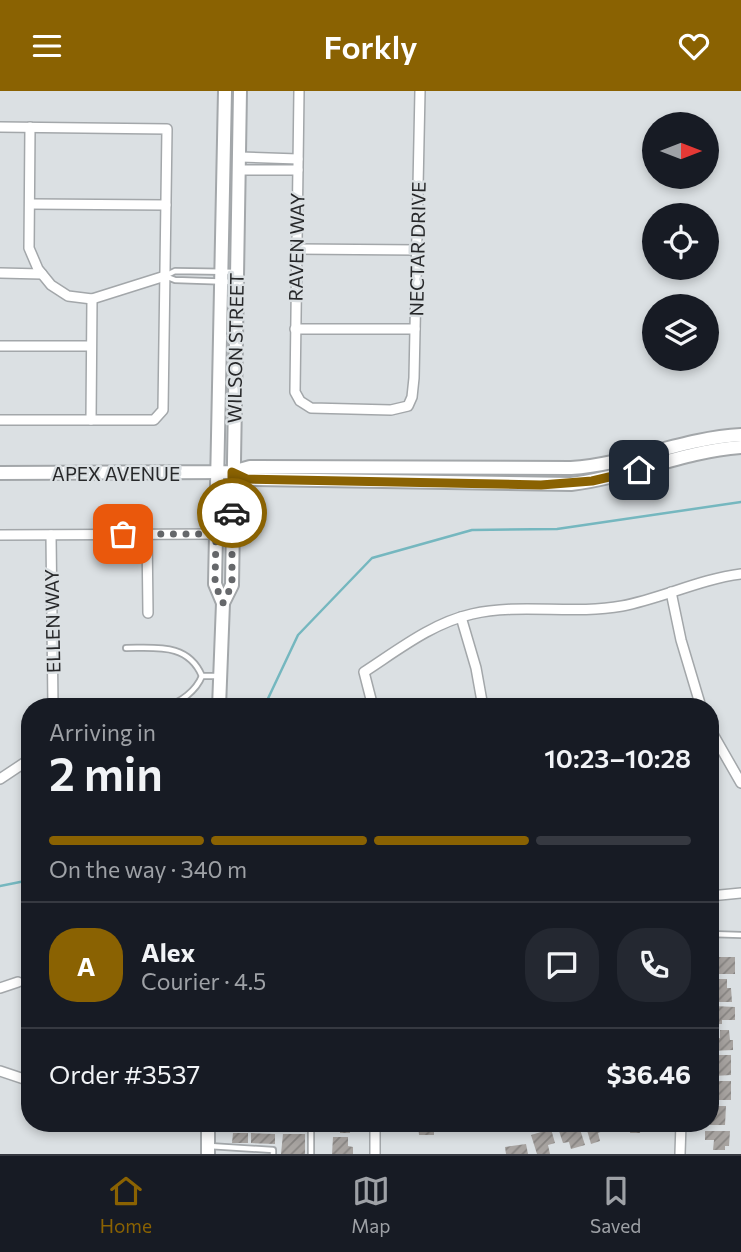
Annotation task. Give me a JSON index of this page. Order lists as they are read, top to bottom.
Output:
{
  "streets": {
    "main road": ["WILSON STREET", "APEX AVENUE"],
    "street": ["RAVEN WAY", "NECTAR DRIVE", "ELLEN WAY"]
  },
  "crossings": [
    ["RAVEN WAY", "NECTAR DRIVE"],
    ["WILSON STREET", "APEX AVENUE"]
  ],
  "north": "right",
  "page": {
    "header": "Forkly",
    "heading": ["2 min", "Arriving in", "10:23–10:28"],
    "panel": [
      "Alex",
      "Courier · 4.5",
      "Order #3537",
      "$36.46"
    ],
    "bar": "On the way · 340 m",
    "round": "A",
    "tabs": ["Home", "Map", "Saved"]
  }
}
